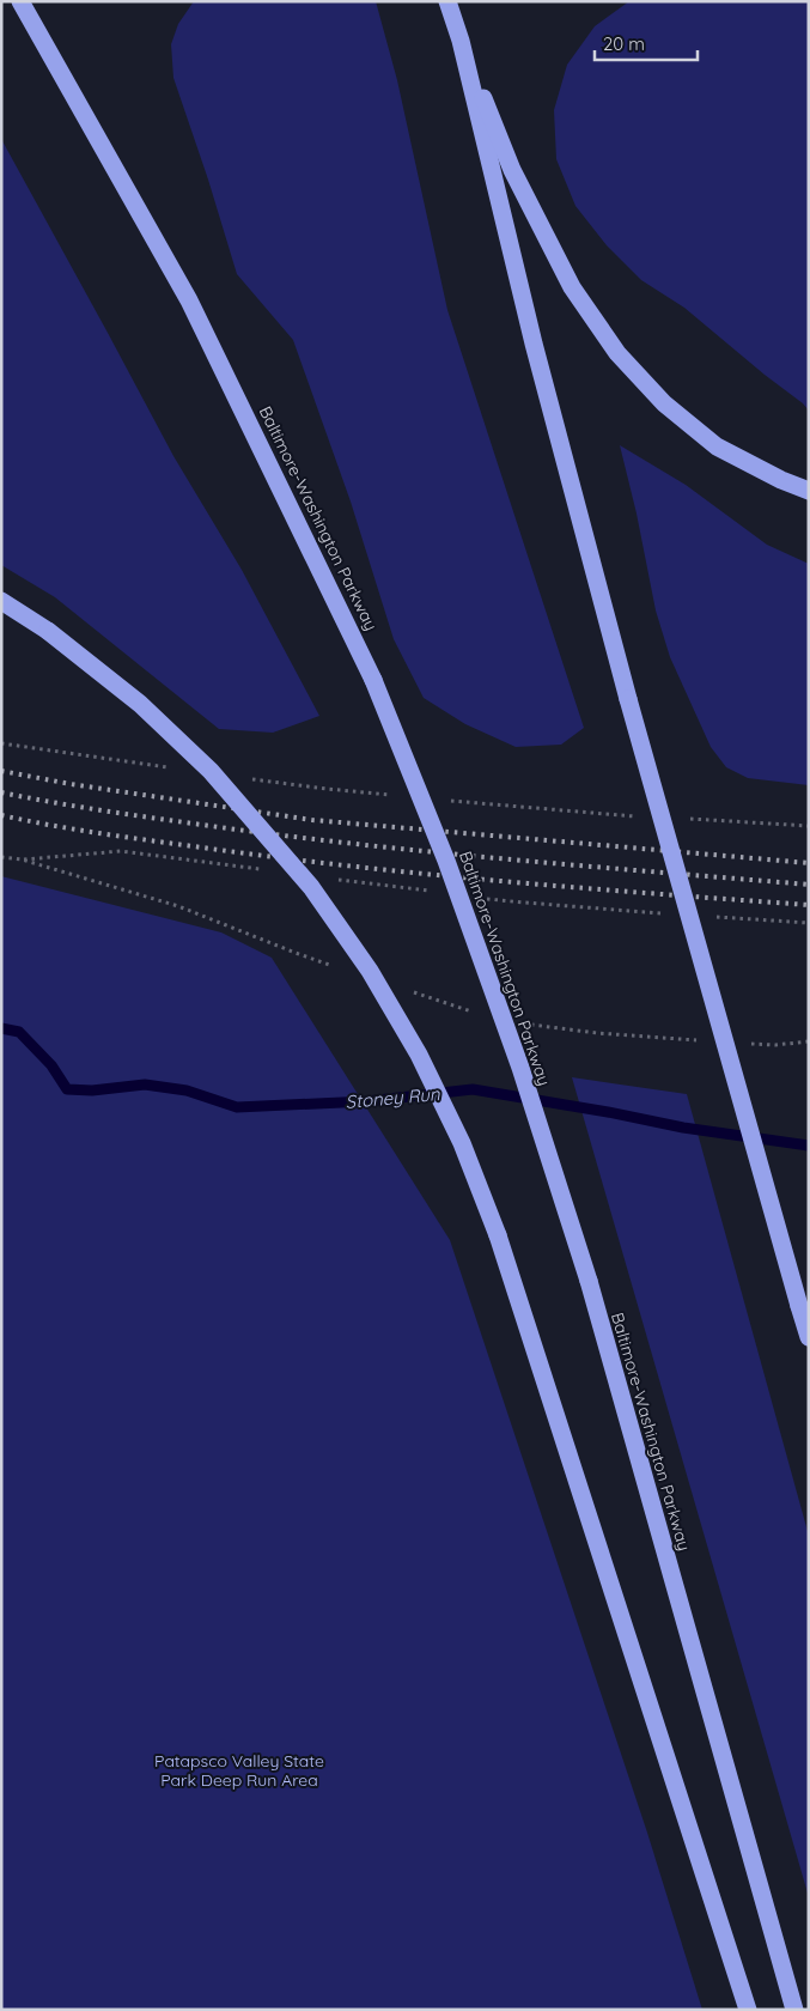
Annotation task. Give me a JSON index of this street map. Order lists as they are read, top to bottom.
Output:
{
  "streets": {
    "highway": ["Baltimore-Washington Parkway"]
  },
  "water": ["Stoney Run"],
  "parks": ["Patapsco Valley State Park Deep Run Area"],
  "scale_bar": "20 m"
}
